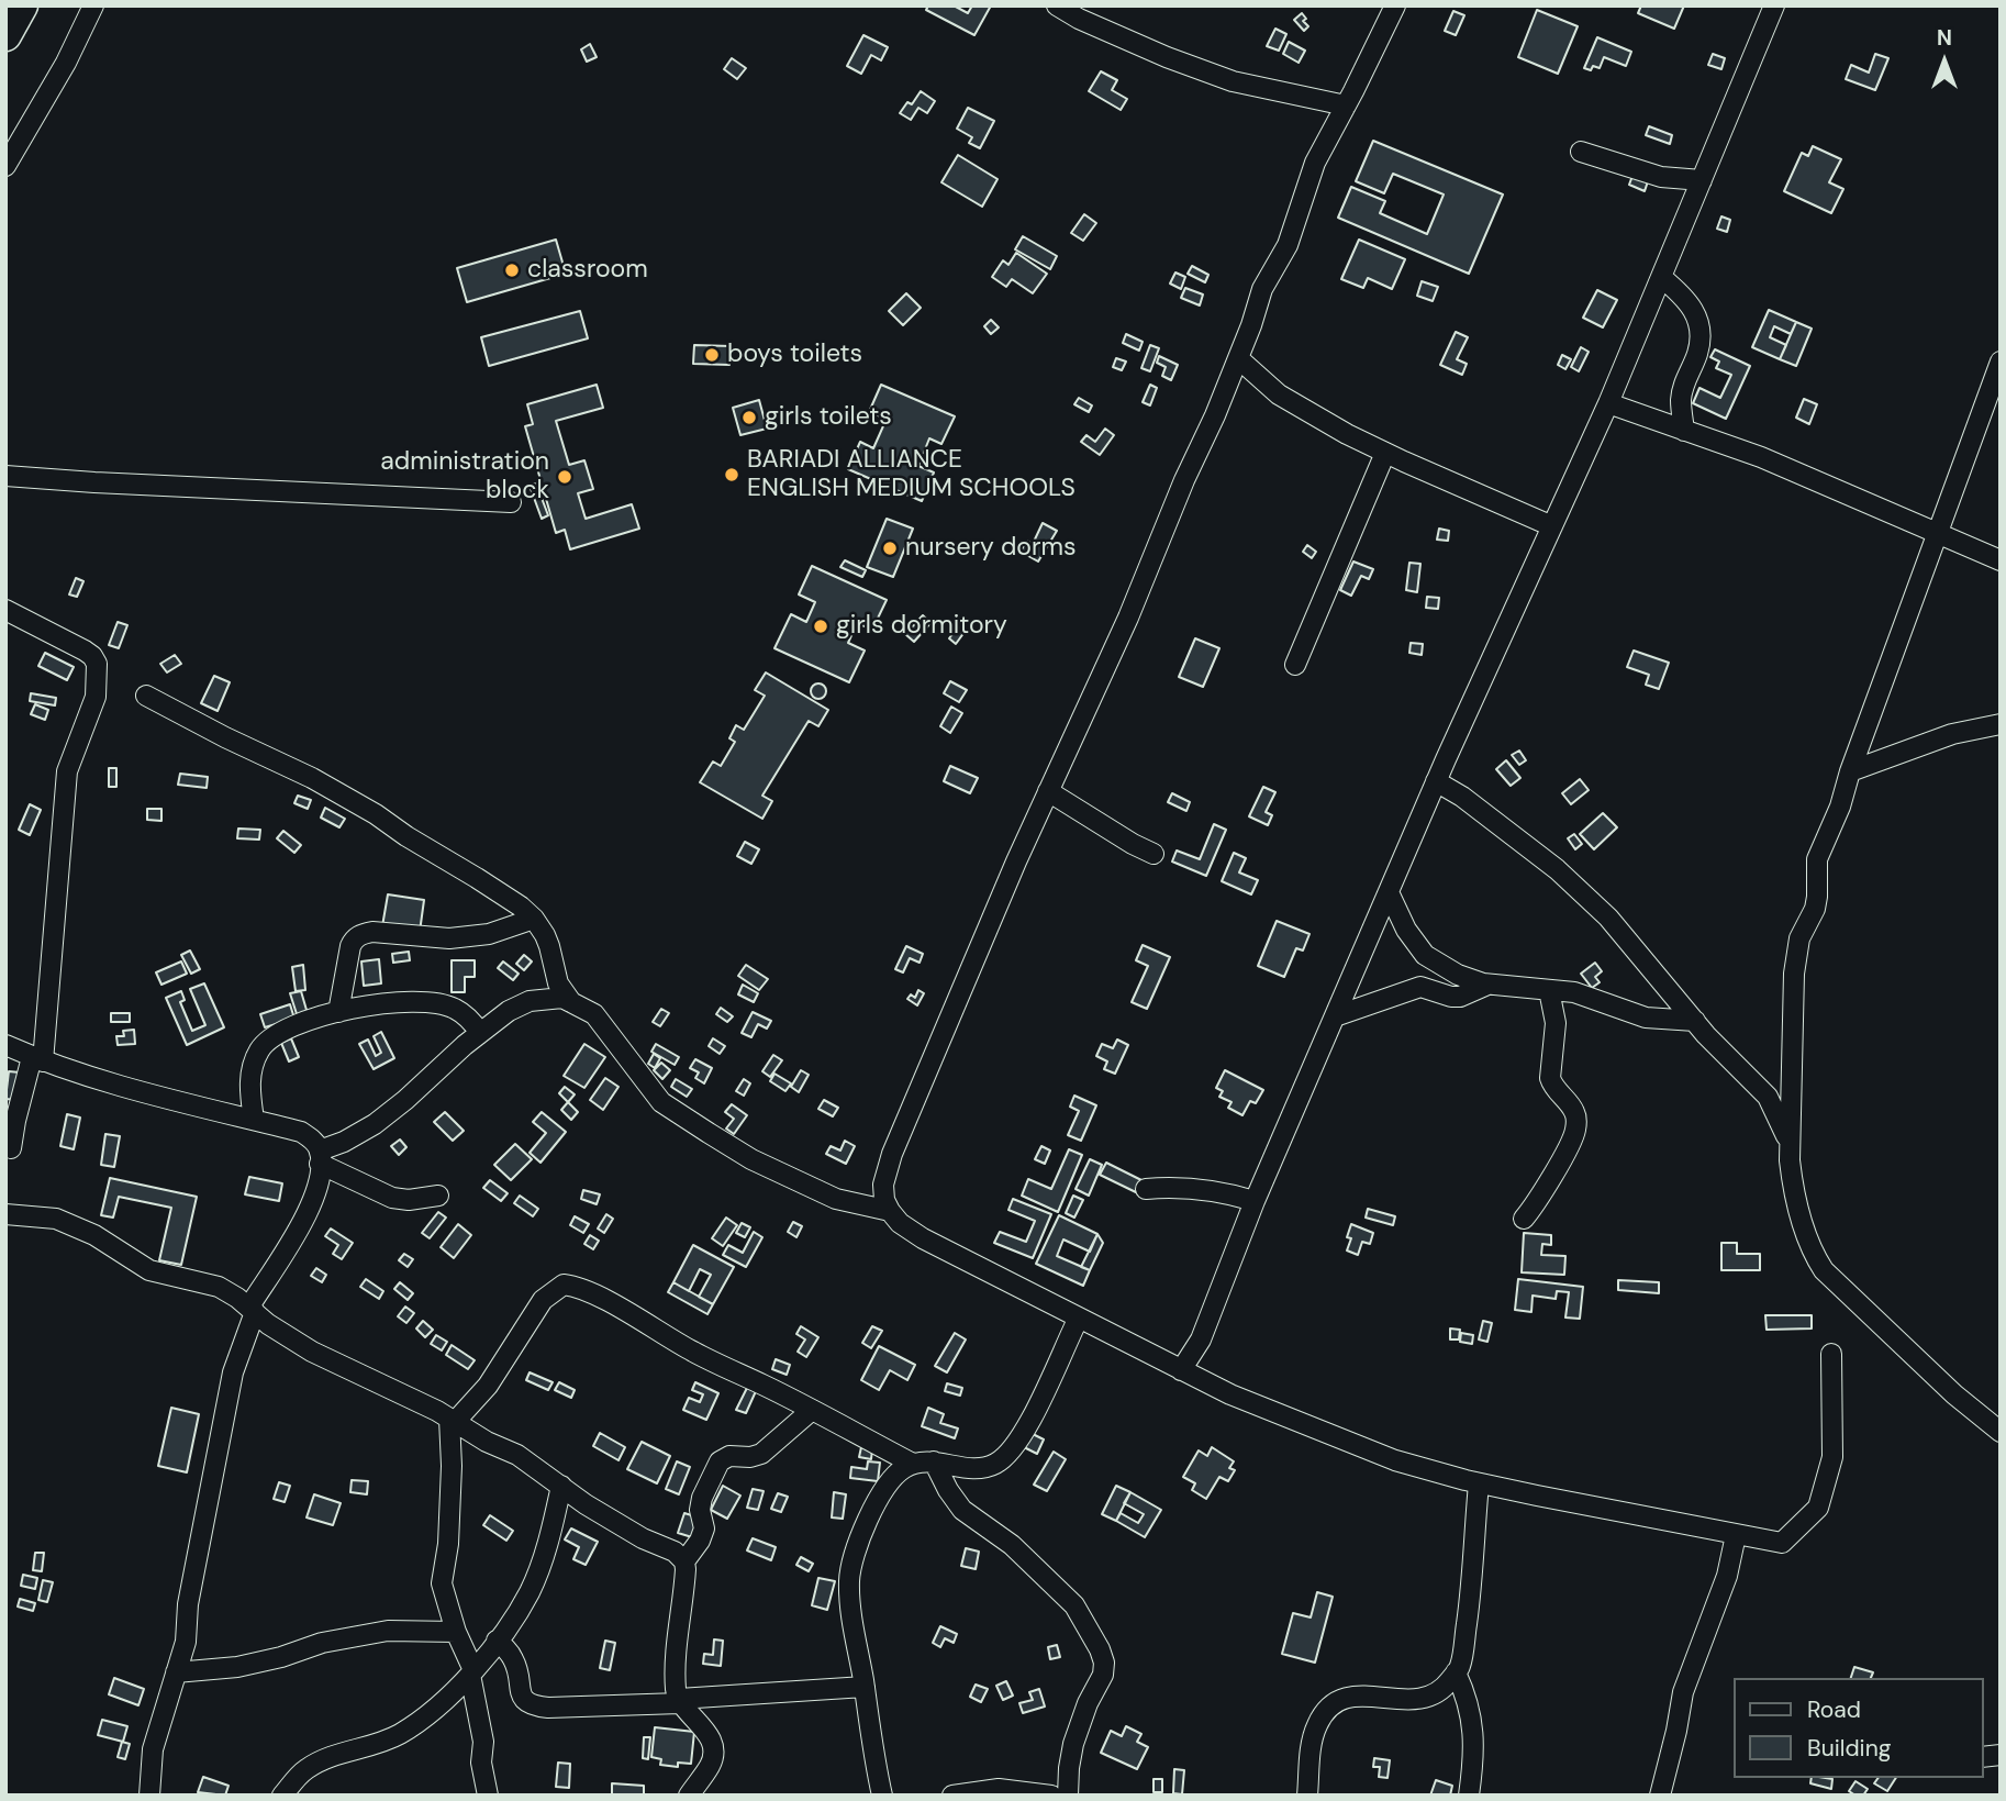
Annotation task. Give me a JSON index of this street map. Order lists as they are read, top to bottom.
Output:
{
  "places": [
    "classroom",
    "boys toilets",
    "girls toilets",
    "BARIADI ALLIANCE ENGLISH MEDIUM SCHOOLS",
    "administration block",
    "nursery dorms",
    "girls dormitory"
  ],
  "legend": ["Road", "Building"],
  "north": "top"
}
